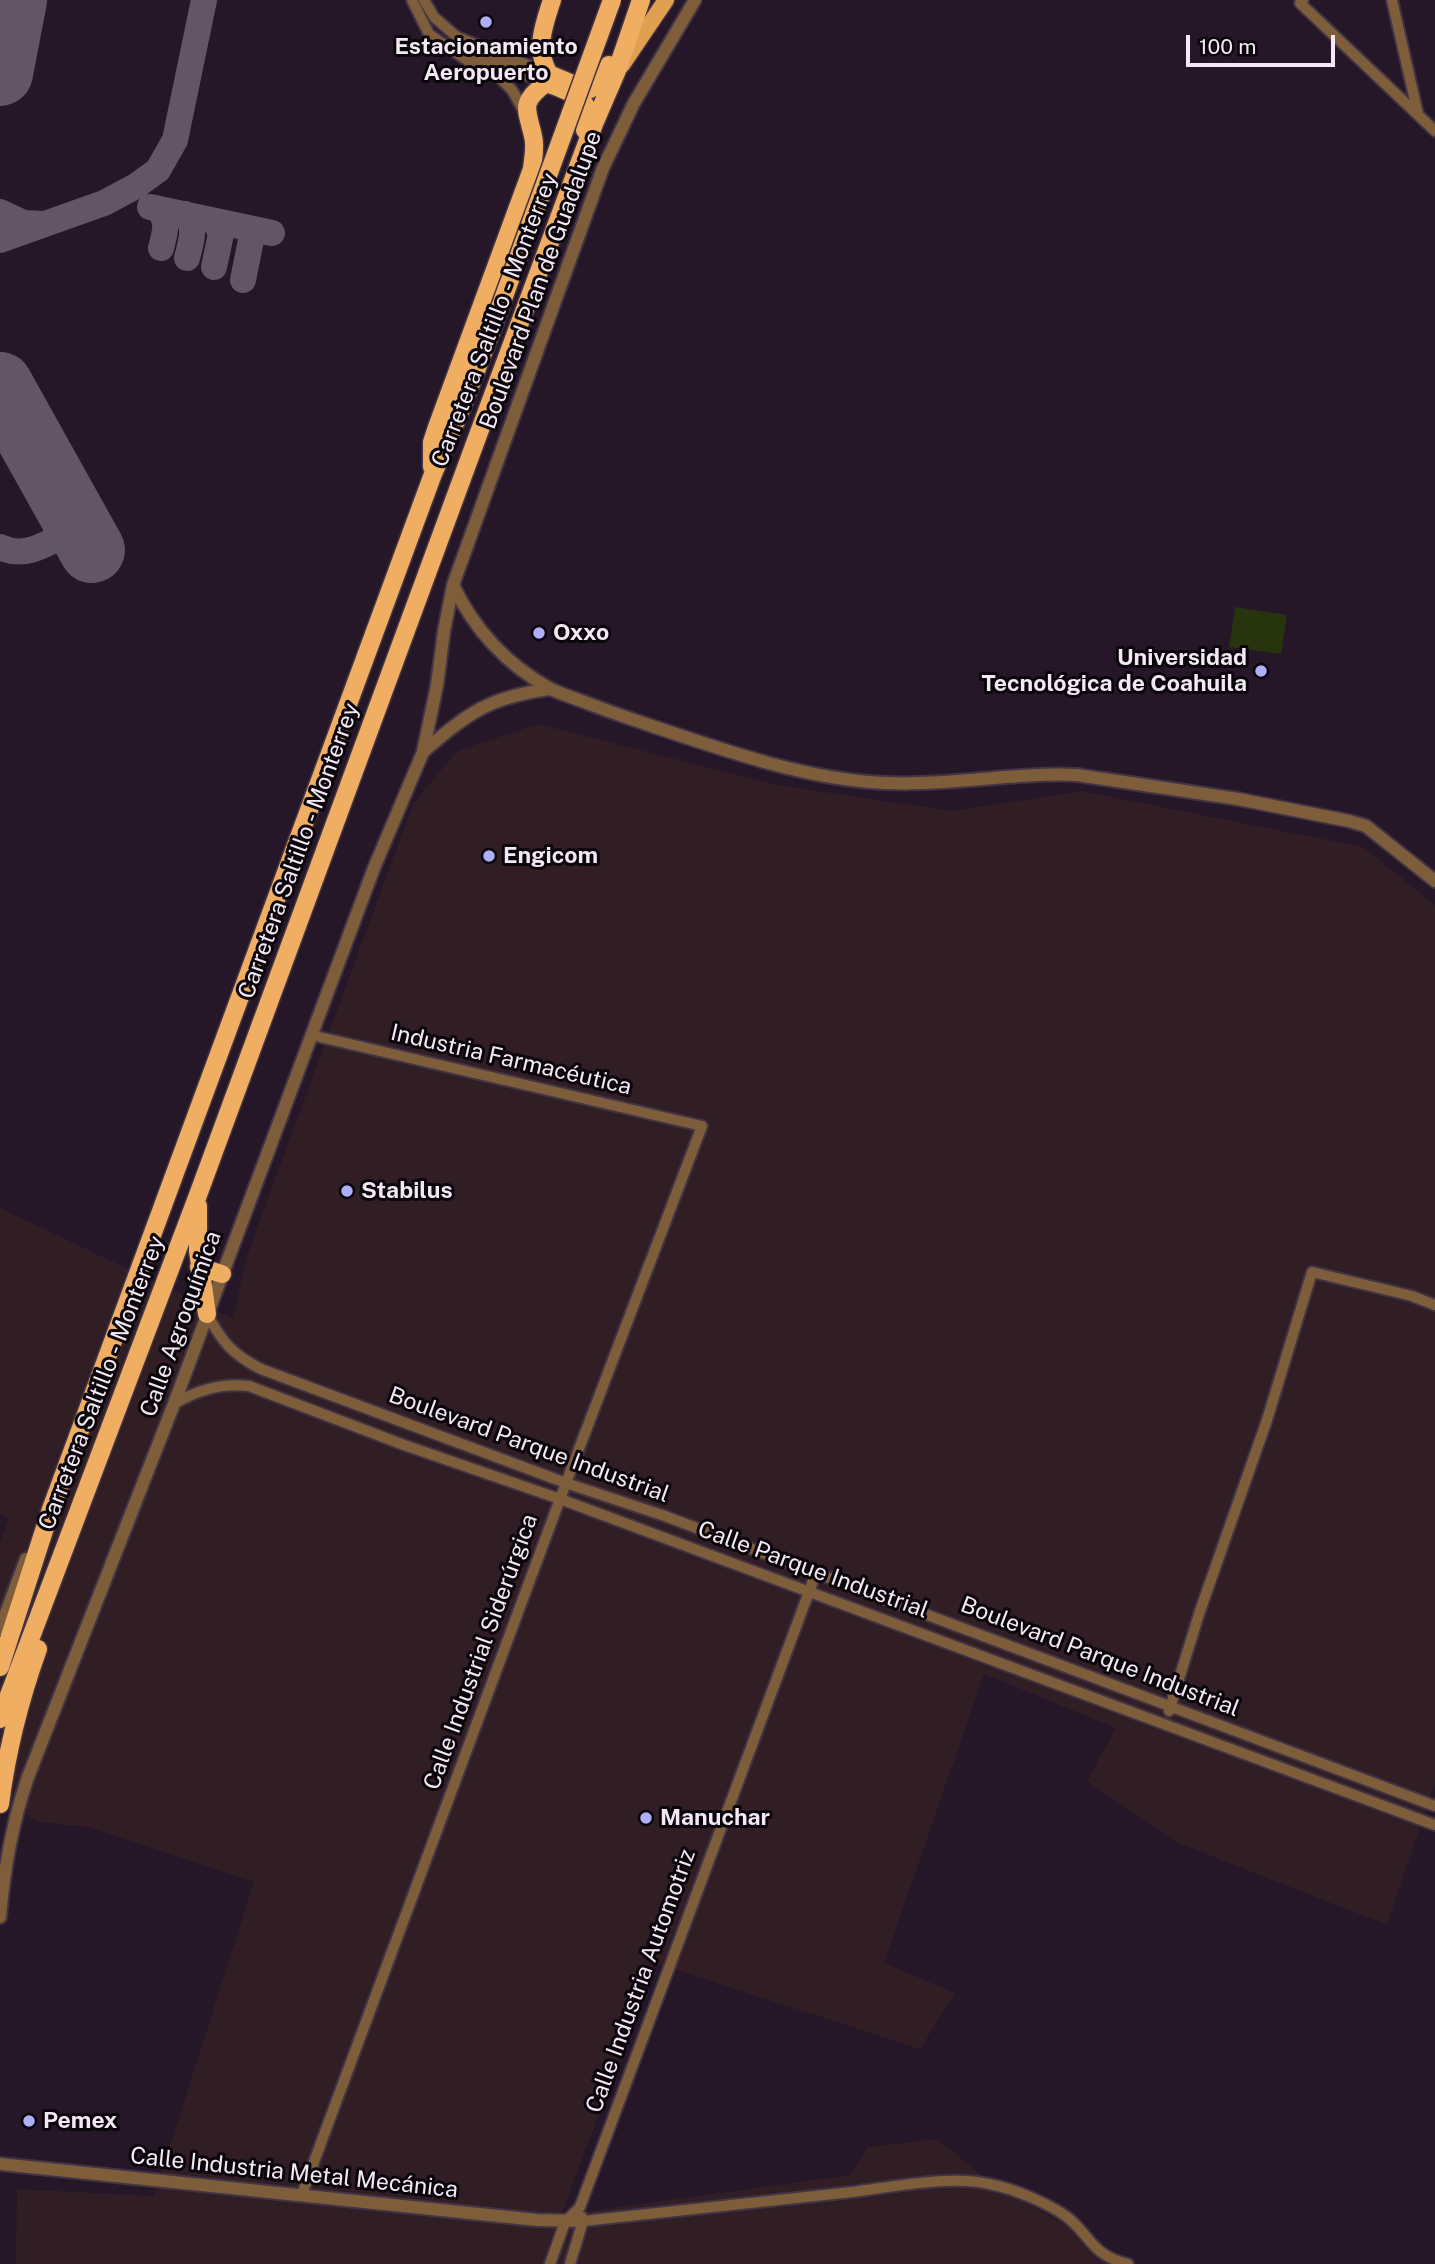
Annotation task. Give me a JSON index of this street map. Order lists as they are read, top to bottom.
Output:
{
  "streets": {
    "highway": ["Carretera Saltillo - Monterrey"],
    "street": [
      "Boulevard Plan de Guadalupe",
      "Industria Farmacéutica",
      "Calle Agroquímica",
      "Boulevard Parque Industrial",
      "Calle Parque Industrial",
      "Calle Industrial Siderúrgica",
      "Calle Industria Automotriz",
      "Calle Industria Metal Mecánica"
    ]
  },
  "crossings": [
    ["Boulevard Plan de Guadalupe", "Calle Agroquímica"],
    ["Industria Farmacéutica", "Calle Agroquímica"],
    ["Industria Farmacéutica", "Calle Industrial Siderúrgica"],
    ["Calle Agroquímica", "Boulevard Parque Industrial"],
    ["Calle Agroquímica", "Calle Parque Industrial"],
    ["Boulevard Parque Industrial", "Calle Industrial Siderúrgica"],
    ["Boulevard Parque Industrial", "Calle Industria Automotriz"],
    ["Calle Parque Industrial", "Calle Industrial Siderúrgica"],
    ["Calle Parque Industrial", "Calle Industria Automotriz"],
    ["Calle Industrial Siderúrgica", "Calle Industria Metal Mecánica"],
    ["Calle Industria Automotriz", "Calle Industria Metal Mecánica"]
  ],
  "places": [
    "Estacionamiento Aeropuerto",
    "Oxxo",
    "Universidad Tecnológica de Coahuila",
    "Engicom",
    "Stabilus",
    "Manuchar",
    "Pemex"
  ],
  "scale_bar": "100 m"
}
